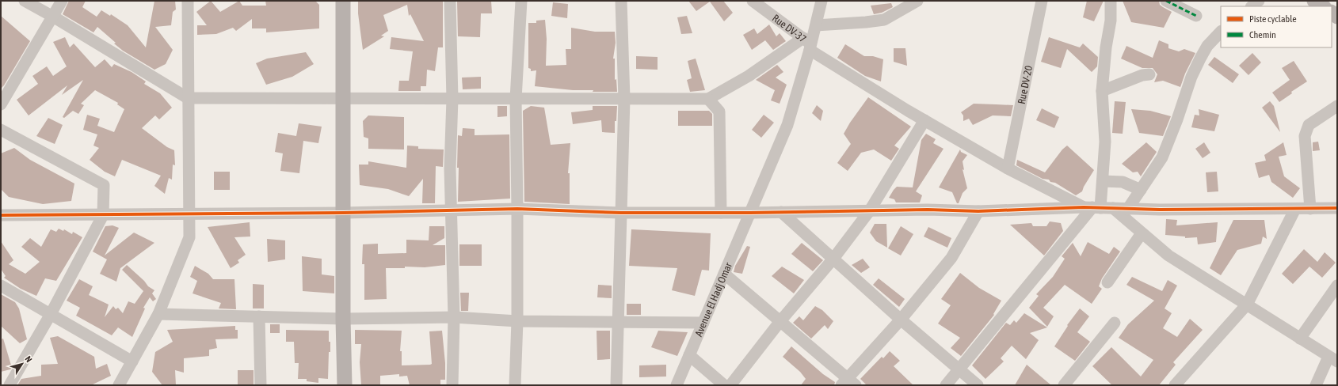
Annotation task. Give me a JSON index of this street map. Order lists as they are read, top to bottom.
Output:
{
  "streets": {
    "street": ["Rue DV-37", "Rue DV-20", "Avenue El Hadj Omar"]
  },
  "crossings": [
    ["Rue DV-37", "Rue DV-20"],
    ["Rue DV-37", "Avenue El Hadj Omar"]
  ],
  "legend": ["Piste cyclable", "Chemin"],
  "north": "top right"
}
